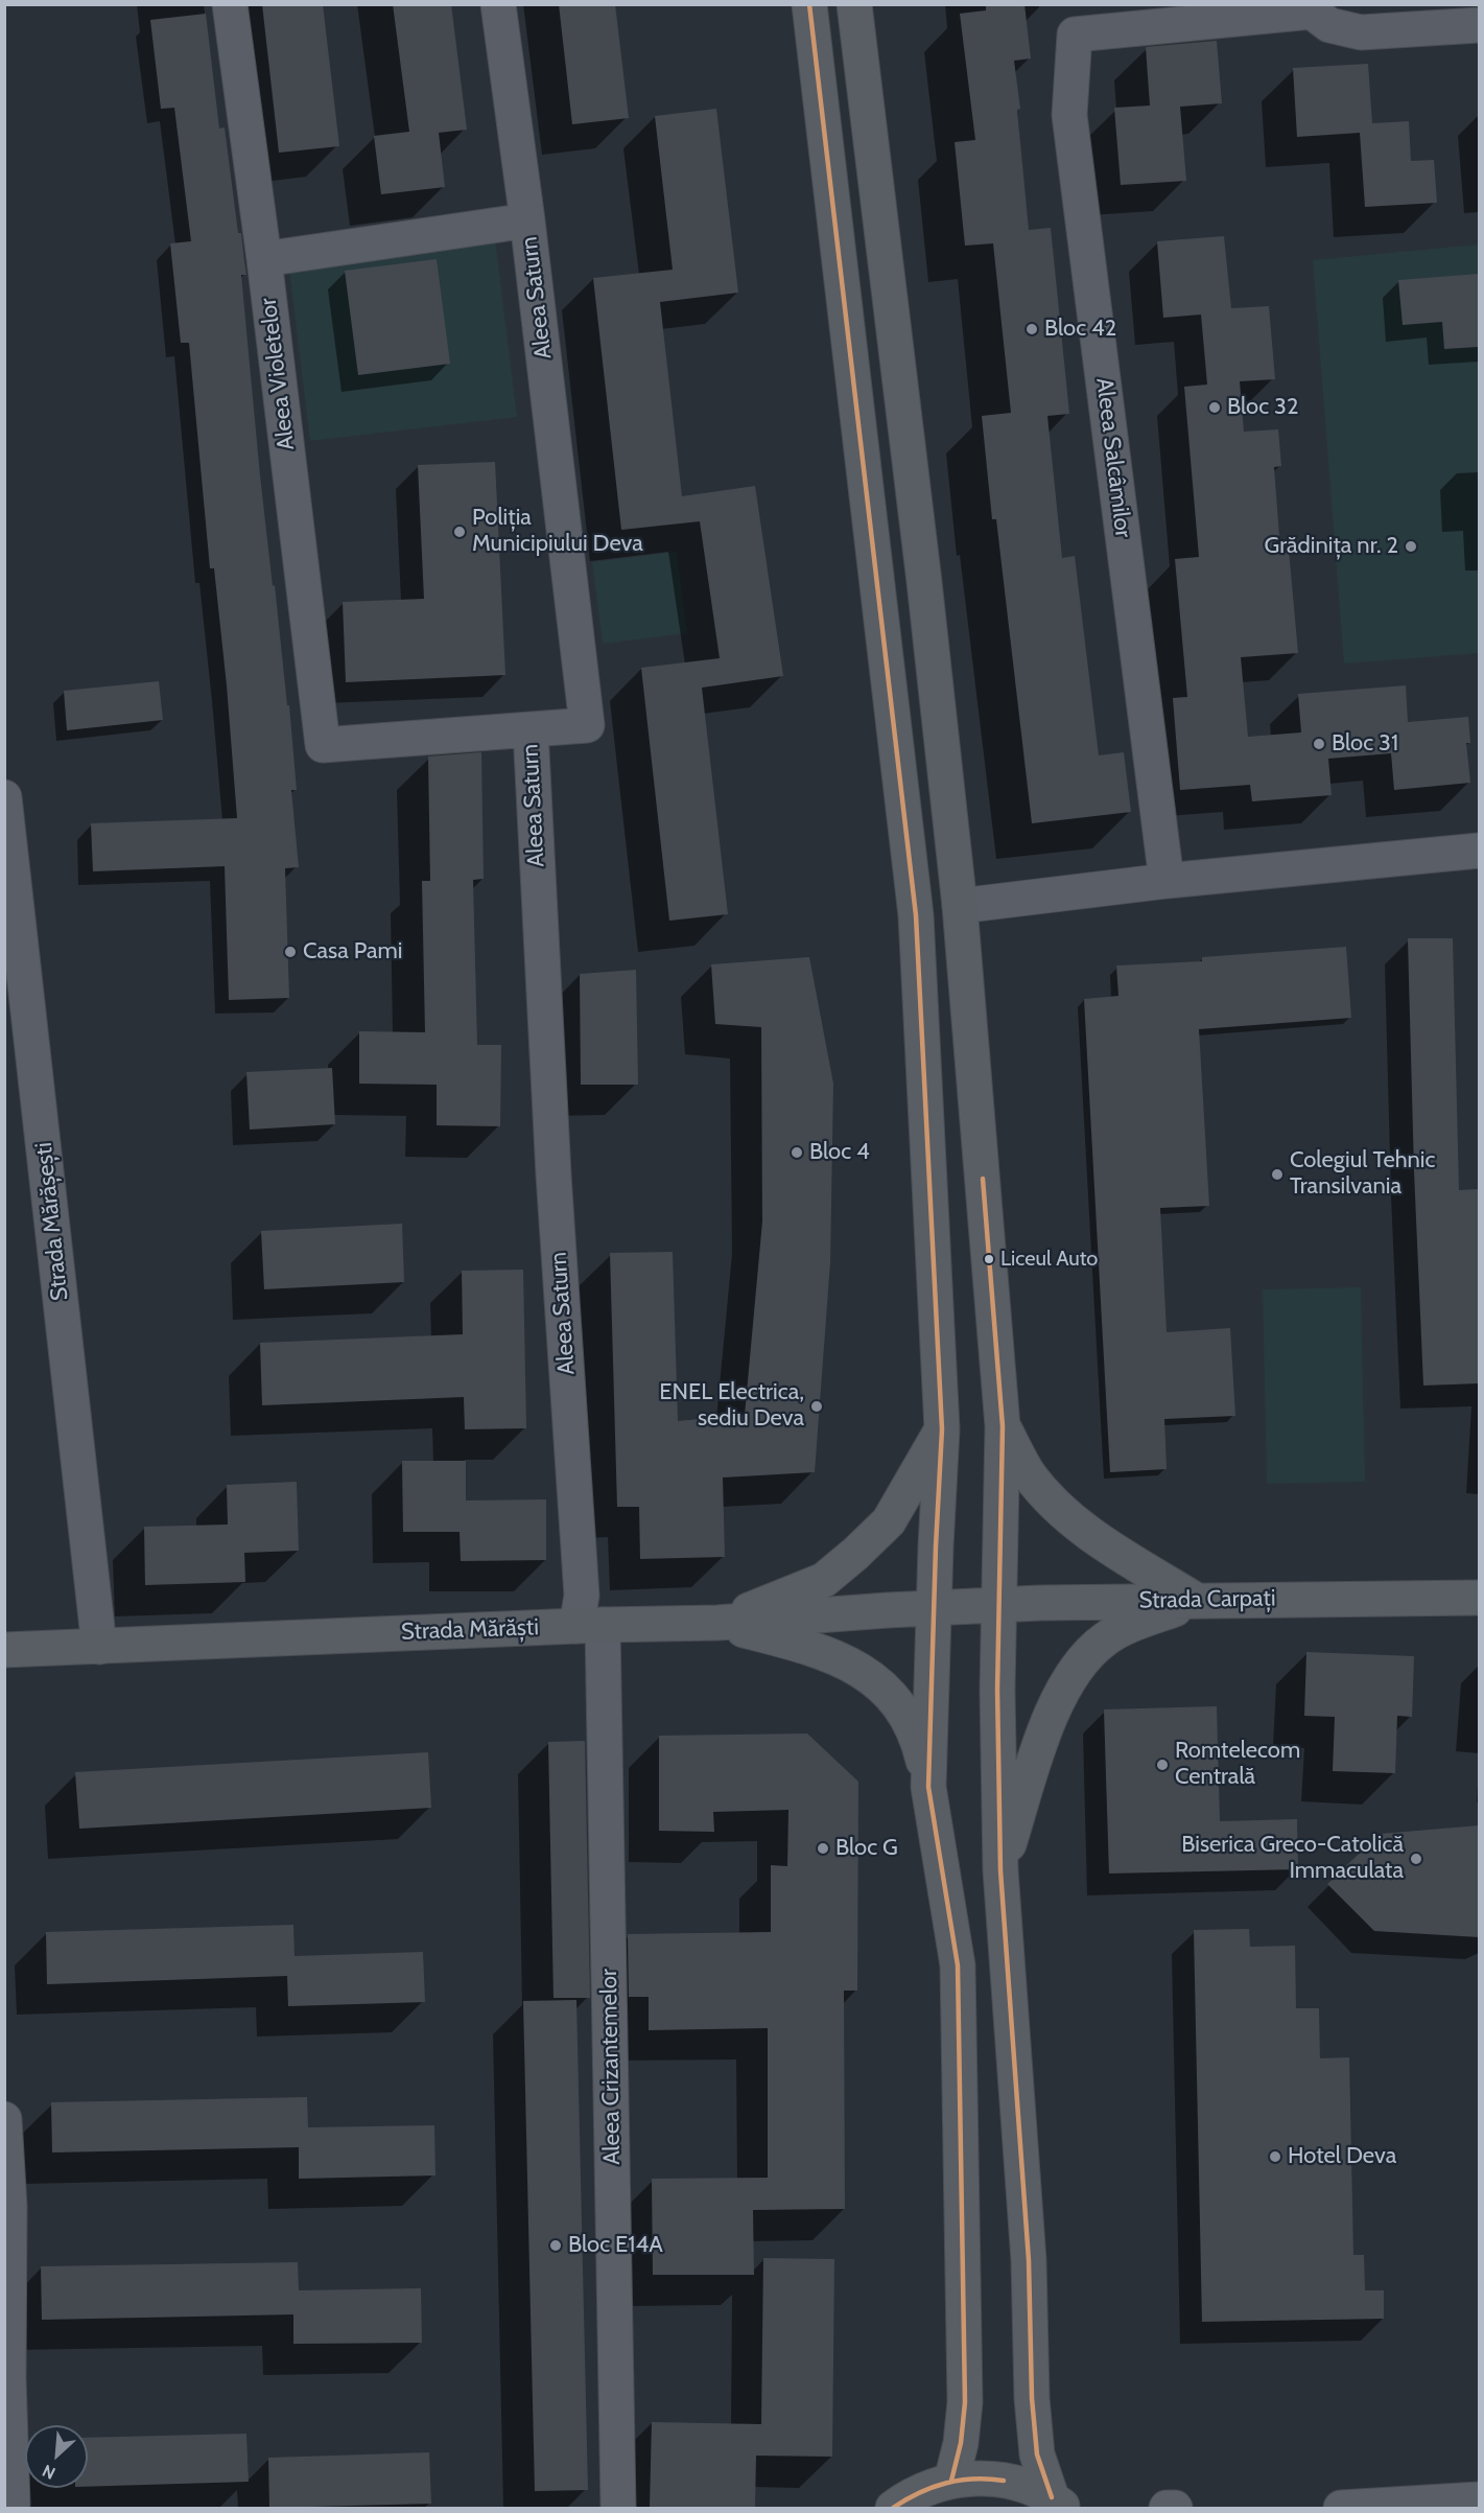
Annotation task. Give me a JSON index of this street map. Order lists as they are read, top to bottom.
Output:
{
  "streets": {
    "main road": ["Strada Carpați", "Strada Mărăști"],
    "street": [
      "Aleea Saturn",
      "Aleea Violetelor",
      "Aleea Salcâmilor",
      "Strada Mărășești",
      "Aleea Crizantemelor"
    ]
  },
  "crossings": [
    ["Aleea Saturn", "Aleea Violetelor"],
    ["Aleea Saturn", "Strada Mărăști"],
    ["Aleea Saturn", "Aleea Crizantemelor"],
    ["Strada Mărășești", "Strada Mărăști"],
    ["Strada Carpați", "Strada Mărăști"],
    ["Strada Mărăști", "Aleea Crizantemelor"]
  ],
  "places": [
    "Bloc 42",
    "Bloc 32",
    "Poliția Municipiului Deva",
    "Grădinița nr. 2",
    "Bloc 31",
    "Casa Pami",
    "Bloc 4",
    "Colegiul Tehnic Transilvania",
    "Liceul Auto",
    "ENEL Electrica, sediu Deva",
    "Romtelecom Centrală",
    "Bloc G",
    "Biserica Greco-Catolică Immaculata",
    "Hotel Deva",
    "Bloc E14A"
  ],
  "north": "bottom left"
}
